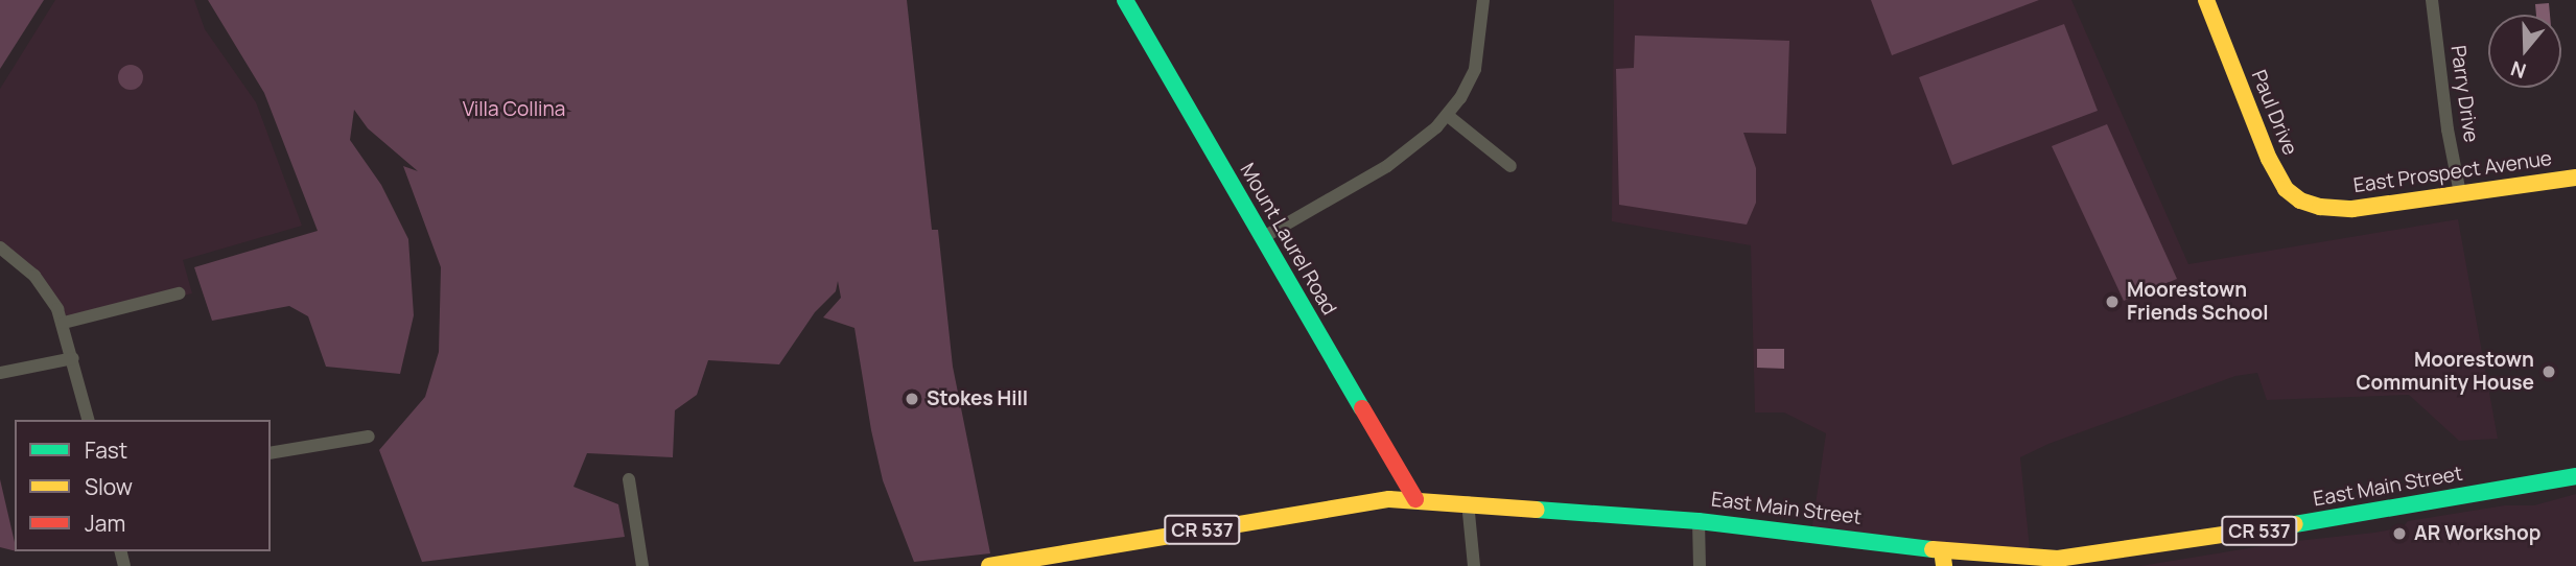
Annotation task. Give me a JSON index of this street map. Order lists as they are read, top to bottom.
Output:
{
  "streets": {
    "main road": [
      "Paul Drive",
      "East Prospect Avenue",
      "Mount Laurel Road",
      "East Main Street",
      "CR 537"
    ],
    "street": ["Parry Drive"]
  },
  "crossings": [
    ["Parry Drive", "East Prospect Avenue"],
    ["Paul Drive", "East Prospect Avenue"],
    ["Mount Laurel Road", "East Main Street"]
  ],
  "parks": ["Villa Collina"],
  "places": [
    "Moorestown Friends School",
    "Moorestown Community House",
    "Stokes Hill",
    "AR Workshop"
  ],
  "legend": ["Fast", "Slow", "Jam"],
  "north": "bottom"
}
